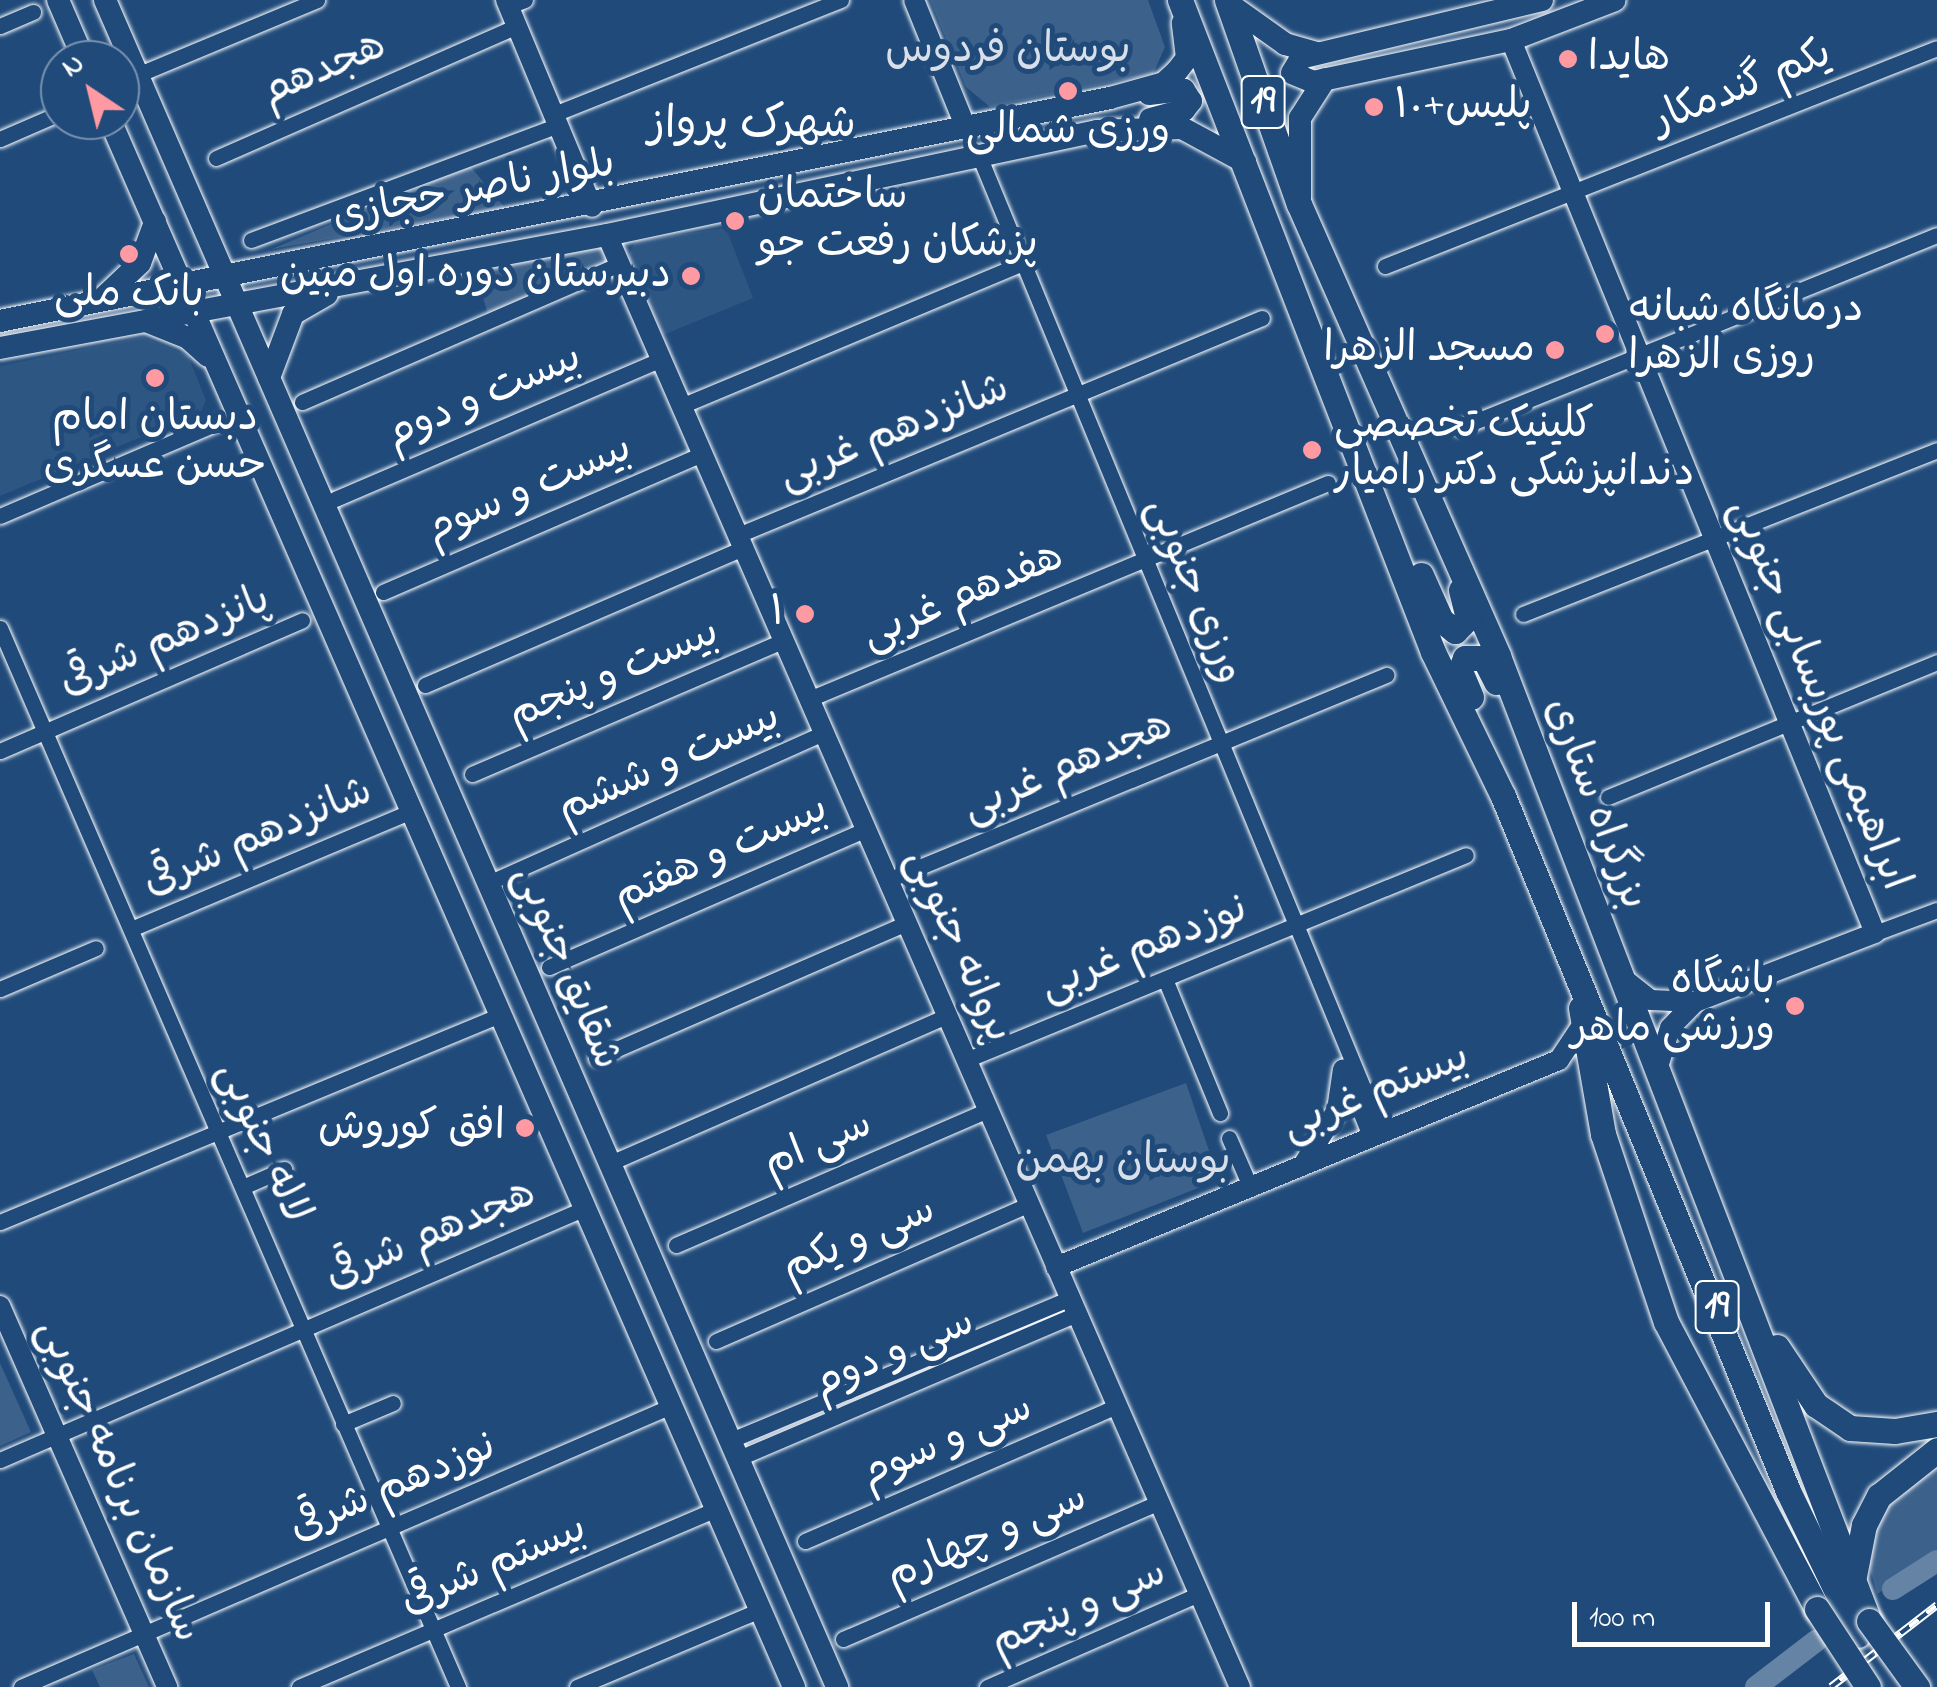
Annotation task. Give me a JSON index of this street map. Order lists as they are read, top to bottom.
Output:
{
  "streets": {
    "highway": ["19", "بزرگراه ستاری"],
    "main road": ["بلوار ناصر حجازی", "شقایق جنوبی"],
    "street": [
      "هجدهم",
      "یکم گندمکار",
      "بیست و دوم",
      "شانزدهم غربی",
      "بیست و سوم",
      "ورزی جنوبی",
      "هفدهم غربی",
      "پانزدهم شرقی",
      "بیست و پنجم",
      "ابراهیمی پوربسابی جنوبی",
      "بیست و ششم",
      "هجدهم غربی",
      "شانزدهم شرقی",
      "بیست و هفتم",
      "پروانه جنوبی",
      "نوزدهم غربی",
      "بیستم غربی",
      "لاله جنوبی",
      "سی ام",
      "هجدهم شرقی",
      "سی و یکم",
      "سی و دوم",
      "سی و سوم",
      "سازمان برنامه جنوبی",
      "نوزدهم شرقی",
      "سی و چهارم",
      "بیستم شرقی",
      "سی و پنجم"
    ]
  },
  "crossings": [
    ["یکم گندمکار", "ابراهیمی پوربسابی جنوبی"],
    ["بلوار ناصر حجازی", "ورزی جنوبی"],
    ["بلوار ناصر حجازی", "بزرگراه ستاری"],
    ["بلوار ناصر حجازی", "پروانه جنوبی"],
    ["بلوار ناصر حجازی", "شقایق جنوبی"],
    ["بیست و دوم", "پروانه جنوبی"],
    ["شانزدهم غربی", "ورزی جنوبی"],
    ["شانزدهم غربی", "پروانه جنوبی"],
    ["بیست و سوم", "پروانه جنوبی"],
    ["ورزی جنوبی", "هفدهم غربی"],
    ["ورزی جنوبی", "هجدهم غربی"],
    ["ورزی جنوبی", "نوزدهم غربی"],
    ["ورزی جنوبی", "بیستم غربی"],
    ["هفدهم غربی", "پروانه جنوبی"],
    ["پانزدهم شرقی", "لاله جنوبی"],
    ["بیست و پنجم", "پروانه جنوبی"],
    ["بیست و ششم", "پروانه جنوبی"],
    ["بیست و ششم", "شقایق جنوبی"],
    ["هجدهم غربی", "پروانه جنوبی"],
    ["شانزدهم شرقی", "شقایق جنوبی"],
    ["شانزدهم شرقی", "لاله جنوبی"],
    ["بیست و هفتم", "پروانه جنوبی"],
    ["پروانه جنوبی", "نوزدهم غربی"],
    ["پروانه جنوبی", "بیستم غربی"],
    ["پروانه جنوبی", "سی ام"],
    ["پروانه جنوبی", "سی و یکم"],
    ["پروانه جنوبی", "سی و دوم"],
    ["پروانه جنوبی", "سی و سوم"],
    ["پروانه جنوبی", "سی و چهارم"],
    ["پروانه جنوبی", "سی و پنجم"],
    ["شقایق جنوبی", "هجدهم شرقی"],
    ["شقایق جنوبی", "سی و دوم"],
    ["شقایق جنوبی", "نوزدهم شرقی"],
    ["شقایق جنوبی", "بیستم شرقی"],
    ["لاله جنوبی", "هجدهم شرقی"],
    ["لاله جنوبی", "نوزدهم شرقی"],
    ["لاله جنوبی", "بیستم شرقی"],
    ["هجدهم شرقی", "سازمان برنامه جنوبی"],
    ["سازمان برنامه جنوبی", "نوزدهم شرقی"]
  ],
  "districts": ["شهرک پرواز"],
  "parks": ["بوستان فردوس", "بوستان بهمن"],
  "places": [
    "هایدا",
    "ورزی شمالی",
    "پلیس+١٠",
    "ساختمان پزشكان رفعت جو",
    "بانک ملی",
    "دبیرستان دوره اول مبین",
    "درمانگاه شبانه روزی الزهرا",
    "مسجد الزهرا",
    "دبستان امام حسن عسگری",
    "کلینیک تخصصی دندانپزشکی دکتر رامیار",
    "۱",
    "باشگاه ورزشی ماهر",
    "افق کوروش"
  ],
  "scale_bar": "100 m",
  "north": "top left"
}
